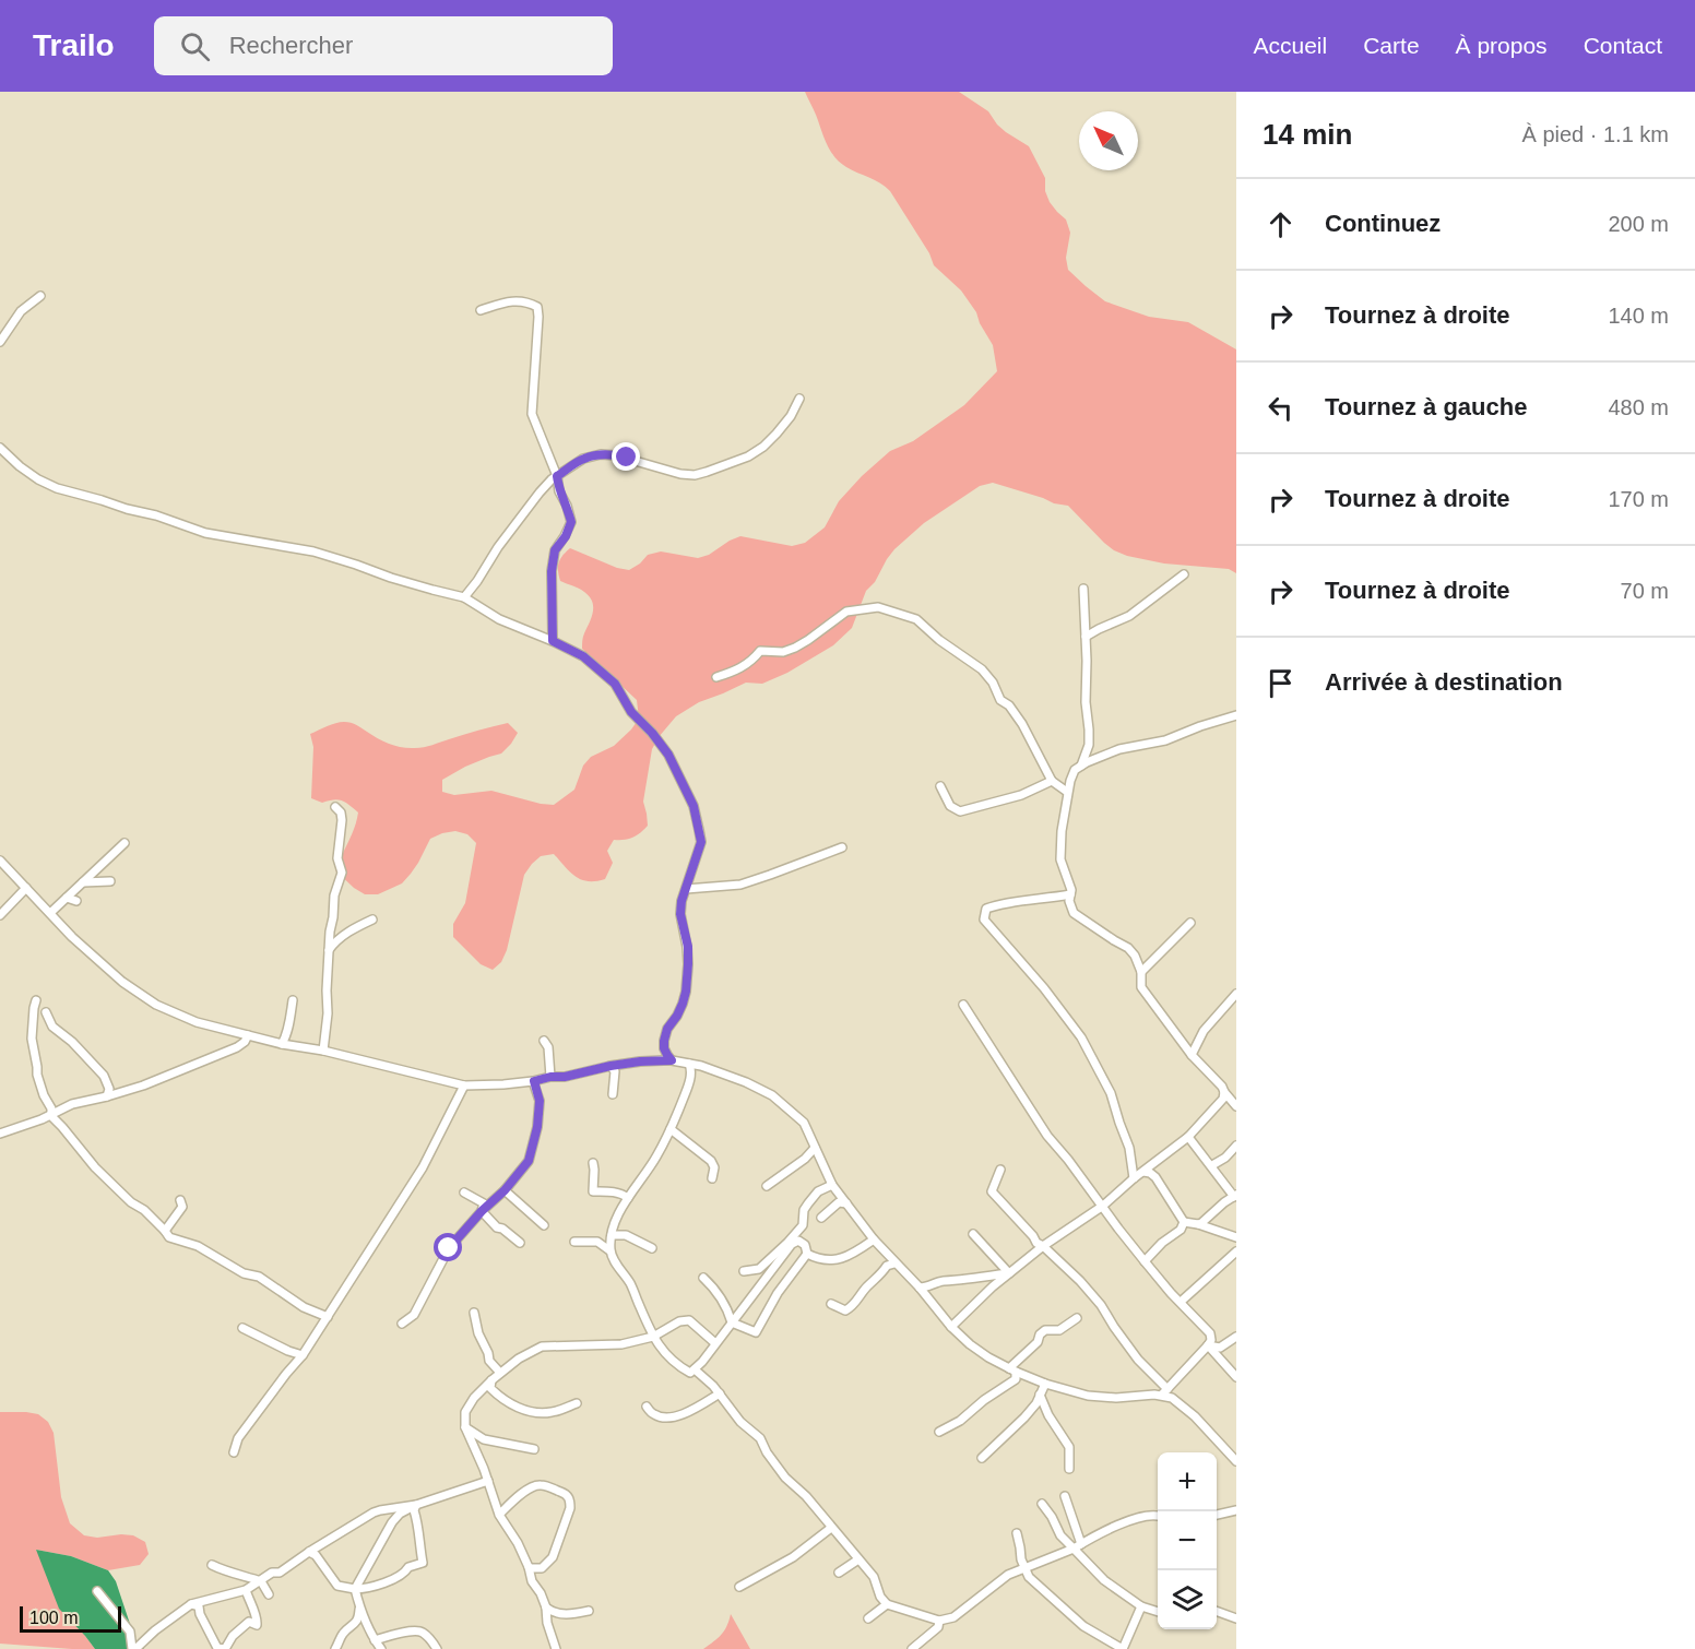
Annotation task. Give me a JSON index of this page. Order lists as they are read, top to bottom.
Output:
{
  "scale_bar": "100 m",
  "north": "top left",
  "page": {
    "header": "Trailo",
    "search": "Rechercher",
    "nav": [
      "Accueil",
      "Carte",
      "À propos",
      "Contact"
    ],
    "heading": ["14 min", "À pied · 1.1 km"],
    "list": [
      ["Continuez", "200 m"],
      ["Tournez à droite", "140 m"],
      ["Tournez à gauche", "480 m"],
      ["Tournez à droite", "170 m"],
      ["Tournez à droite", "70 m"],
      "Arrivée à destination"
    ],
    "map_buttons": ["+", "−"],
    "scale": "100 m"
  }
}
